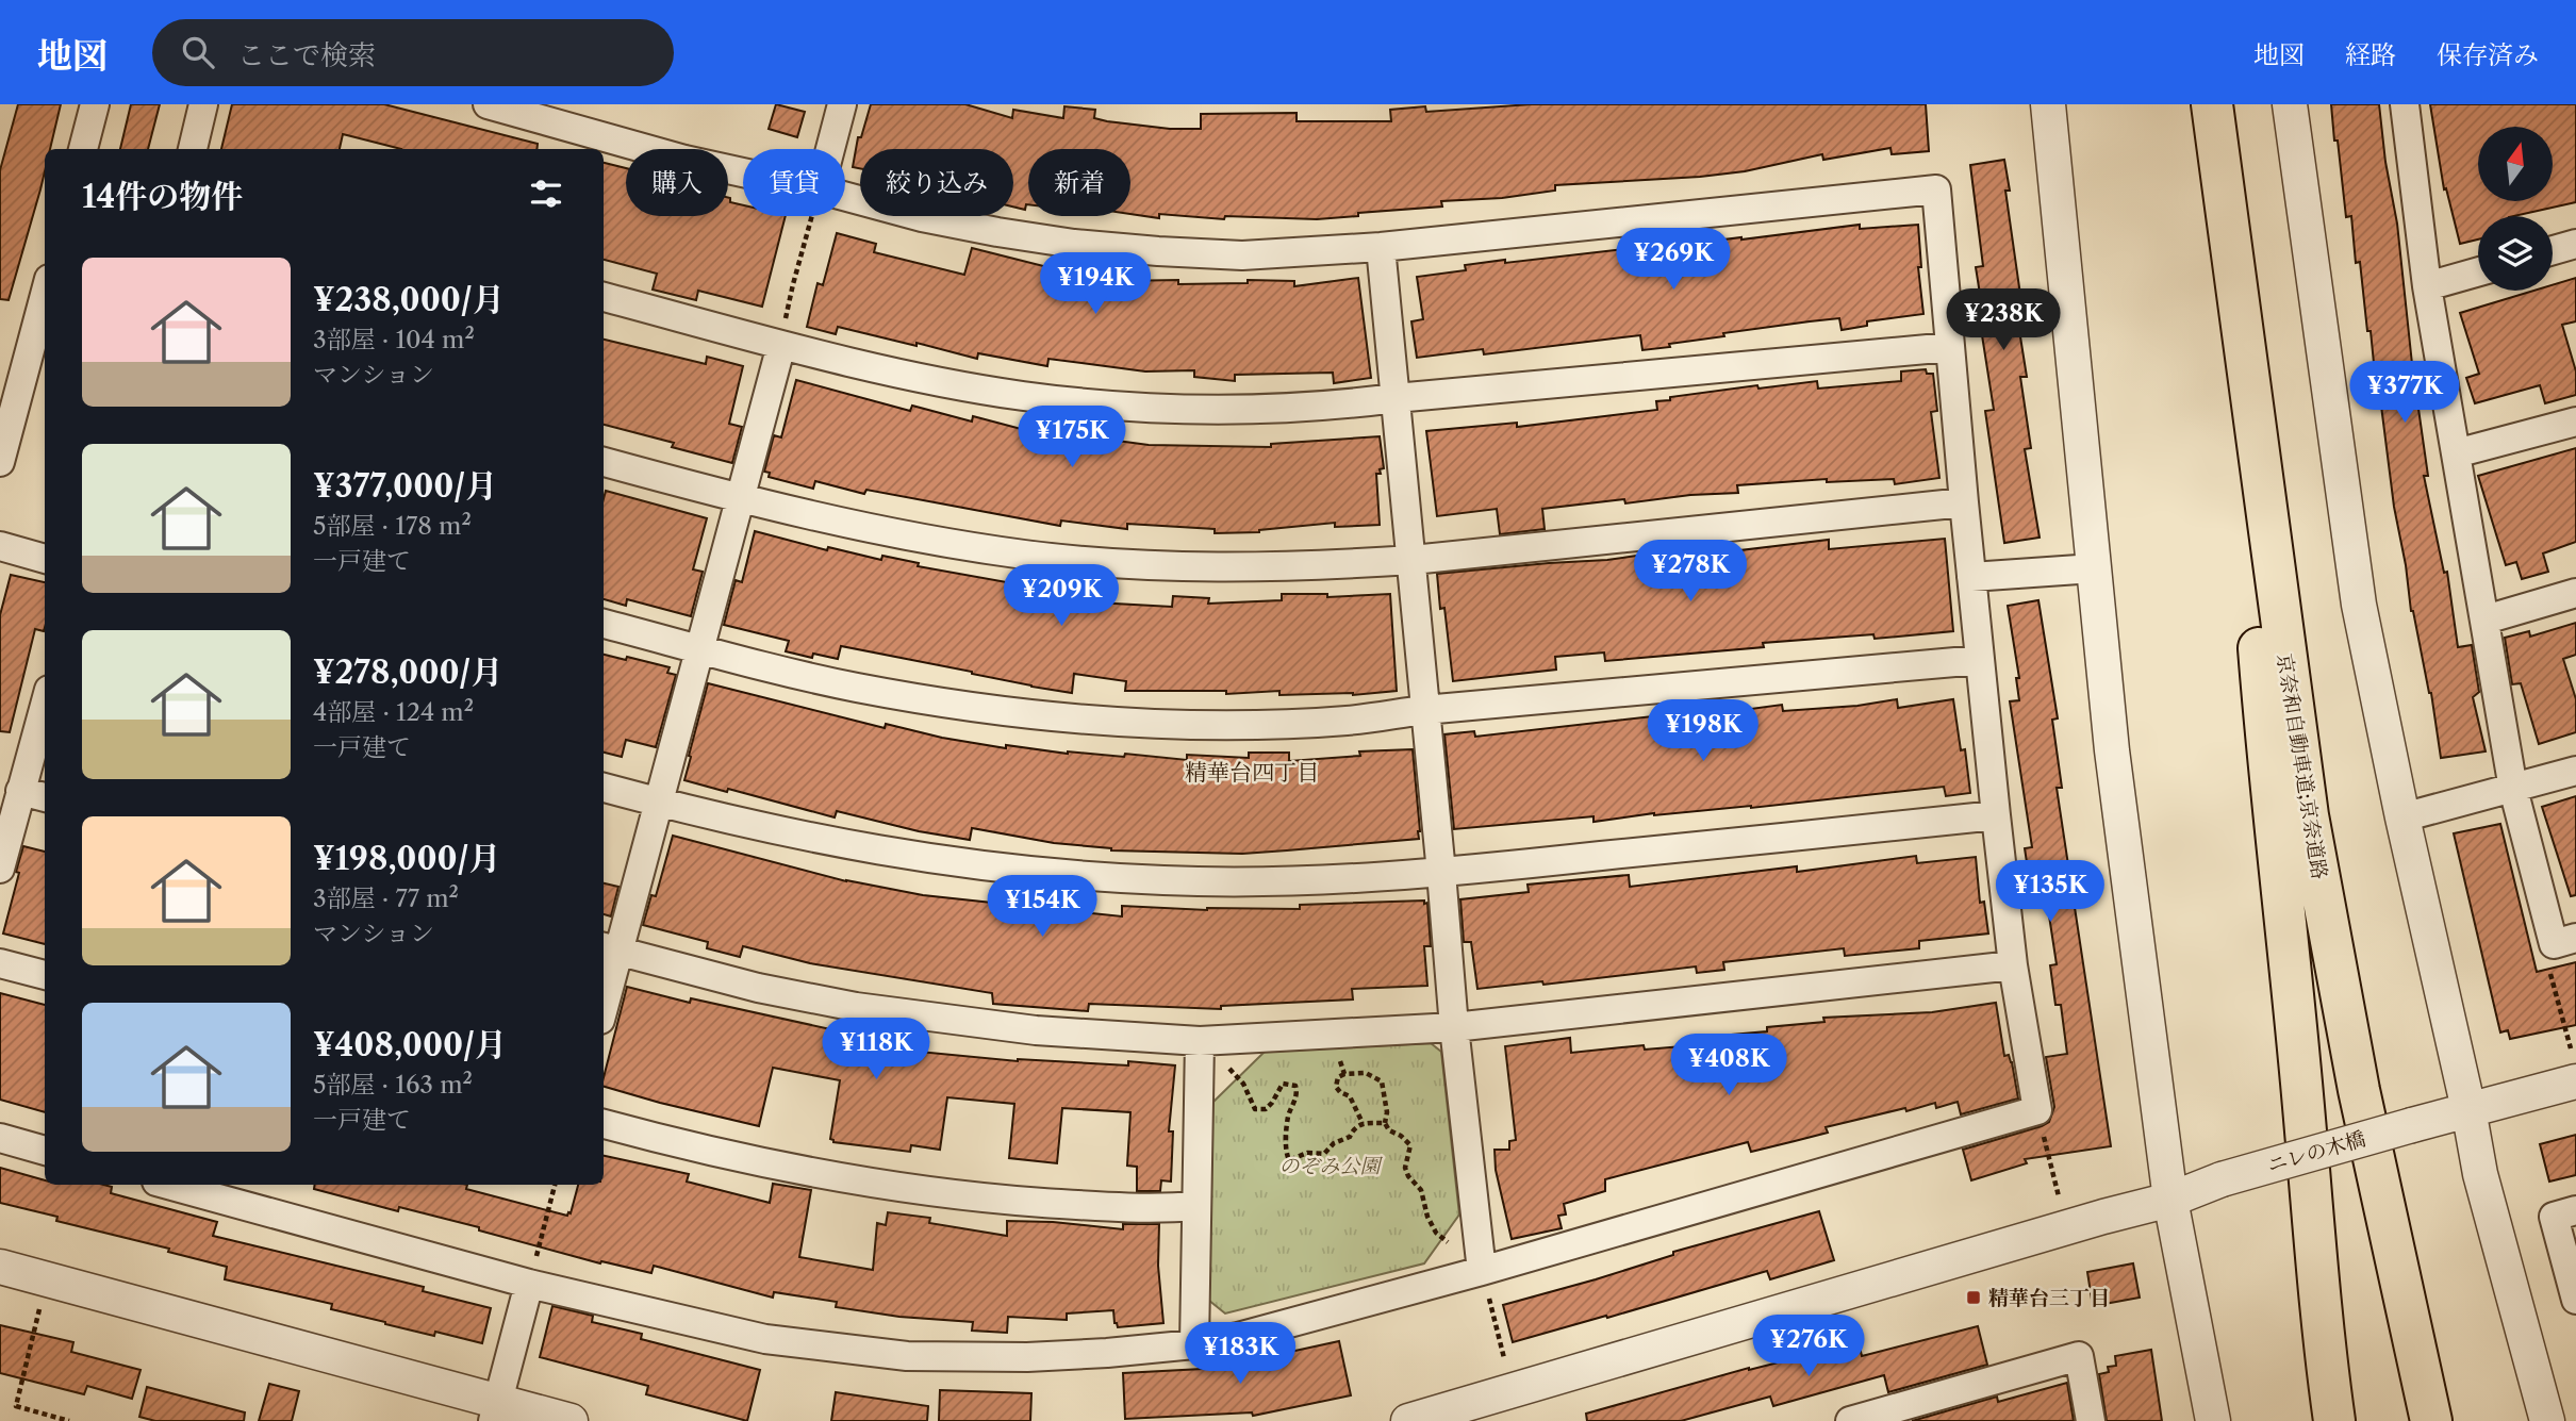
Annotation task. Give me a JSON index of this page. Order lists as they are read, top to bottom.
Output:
{
  "streets": {
    "highway": ["京奈和自動車道;京奈道路"],
    "street": ["ニレの木橋"]
  },
  "districts": ["精華台四丁目"],
  "parks": ["のぞみ公園"],
  "places": {
    "transit": ["精華台三丁目"]
  },
  "north": "top",
  "page": {
    "header": "地図",
    "search": "ここで検索",
    "nav": ["地図", "経路", "保存済み"],
    "chip": [
      "購入",
      "賃貸",
      "絞り込み",
      "新着"
    ],
    "heading": "14件の物件",
    "price": [
      "¥269K",
      "¥194K",
      "¥238K",
      "¥377K",
      "¥175K",
      "¥278K",
      "¥209K",
      "¥198K",
      "¥135K",
      "¥154K",
      "¥118K",
      "¥408K",
      "¥276K",
      "¥183K"
    ],
    "list": [
      {
        "name": "¥238,000/月",
        "note": "3部屋 · 104 m² · マンション"
      },
      {
        "name": "¥377,000/月",
        "note": "5部屋 · 178 m² · 一戸建て"
      },
      {
        "name": "¥278,000/月",
        "note": "4部屋 · 124 m² · 一戸建て"
      },
      {
        "name": "¥198,000/月",
        "note": "3部屋 · 77 m² · マンション"
      },
      {
        "name": "¥408,000/月",
        "note": "5部屋 · 163 m² · 一戸建て"
      }
    ]
  }
}
